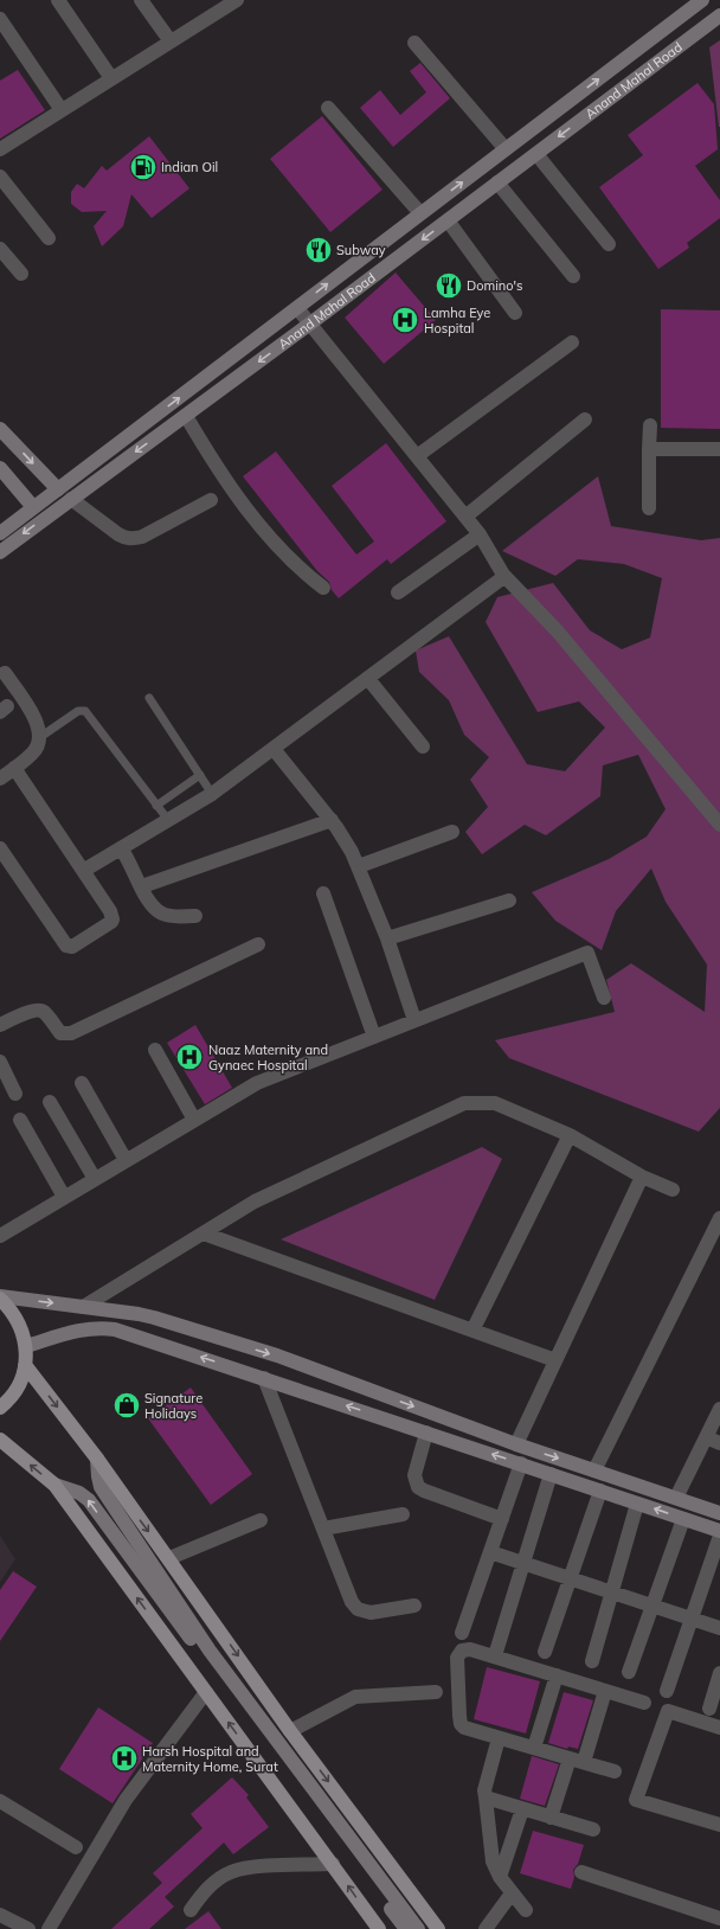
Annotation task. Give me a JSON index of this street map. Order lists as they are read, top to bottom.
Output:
{
  "streets": {
    "main road": ["Anand Mahal Road"]
  },
  "places": {
    "fuel station": ["Indian Oil"],
    "restaurant": ["Subway", "Domino's"],
    "hospital": ["Lamha Eye Hospital", "Naaz Maternity and Gynaec Hospital", "Harsh Hospital and Maternity Home, Surat"],
    "shop": ["Signature Holidays"]
  }
}
